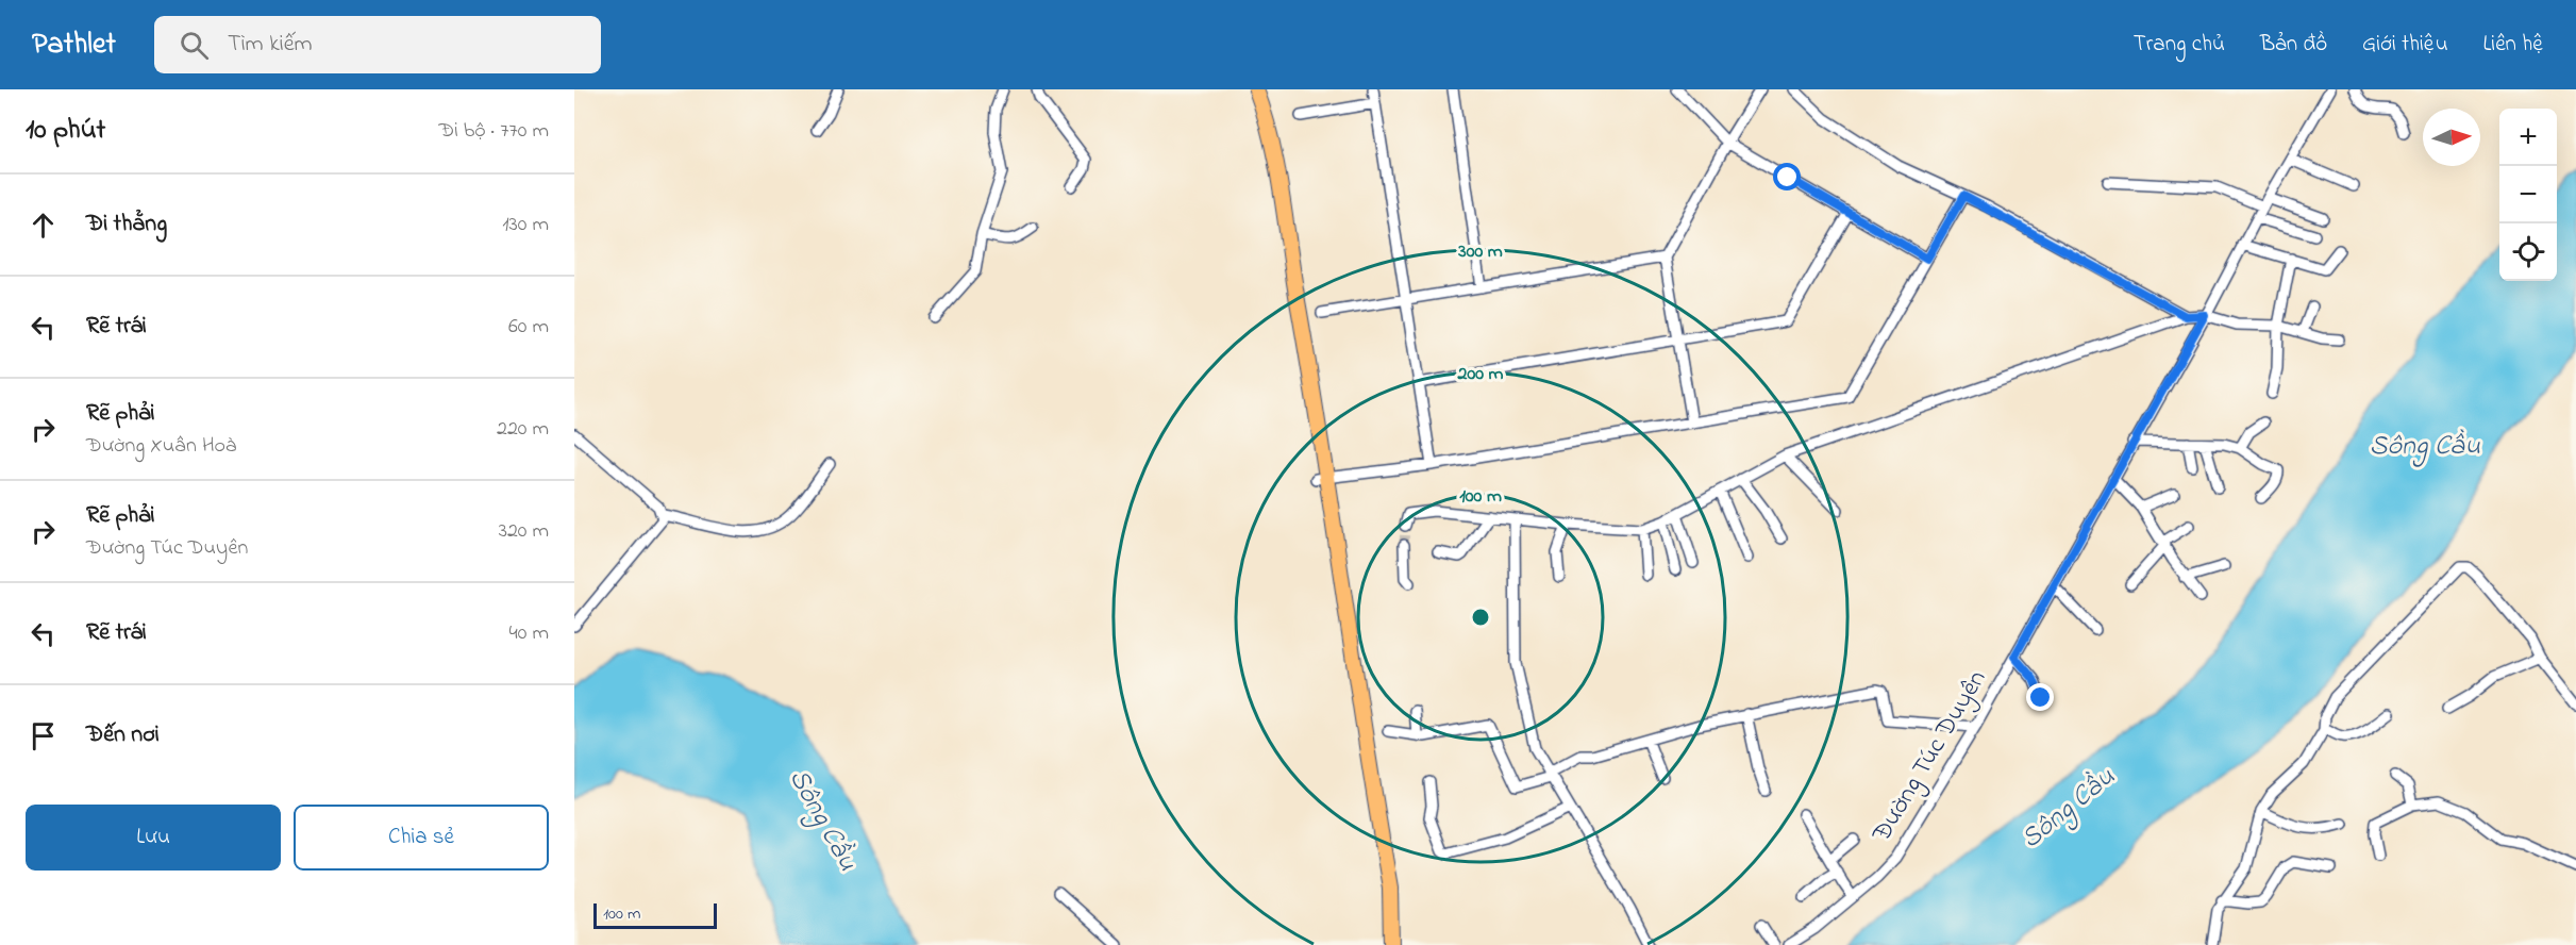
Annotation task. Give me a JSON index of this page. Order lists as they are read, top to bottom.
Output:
{
  "streets": {
    "street": ["Đường Túc Duyên"]
  },
  "water": ["Sông Cầu"],
  "scale_bar": "100 m",
  "north": "right",
  "page": {
    "header": "Pathlet",
    "search": "Tìm kiếm",
    "nav": [
      "Trang chủ",
      "Bản đồ",
      "Giới thiệu",
      "Liên hệ"
    ],
    "heading": ["10 phút", "Đi bộ · 770 m"],
    "map_buttons": ["+", "−"],
    "list": [
      ["Đi thẳng", "130 m"],
      ["Rẽ trái", "60 m"],
      ["Rẽ phải", "Đường Xuân Hoà", "220 m"],
      ["Rẽ phải", "Đường Túc Duyên", "320 m"],
      ["Rẽ trái", "40 m"],
      "Đến nơi"
    ],
    "buttons": ["Lưu", "Chia sẻ"],
    "scale": "100 m"
  },
  "rings": ["300 m", "200 m", "100 m"]
}
